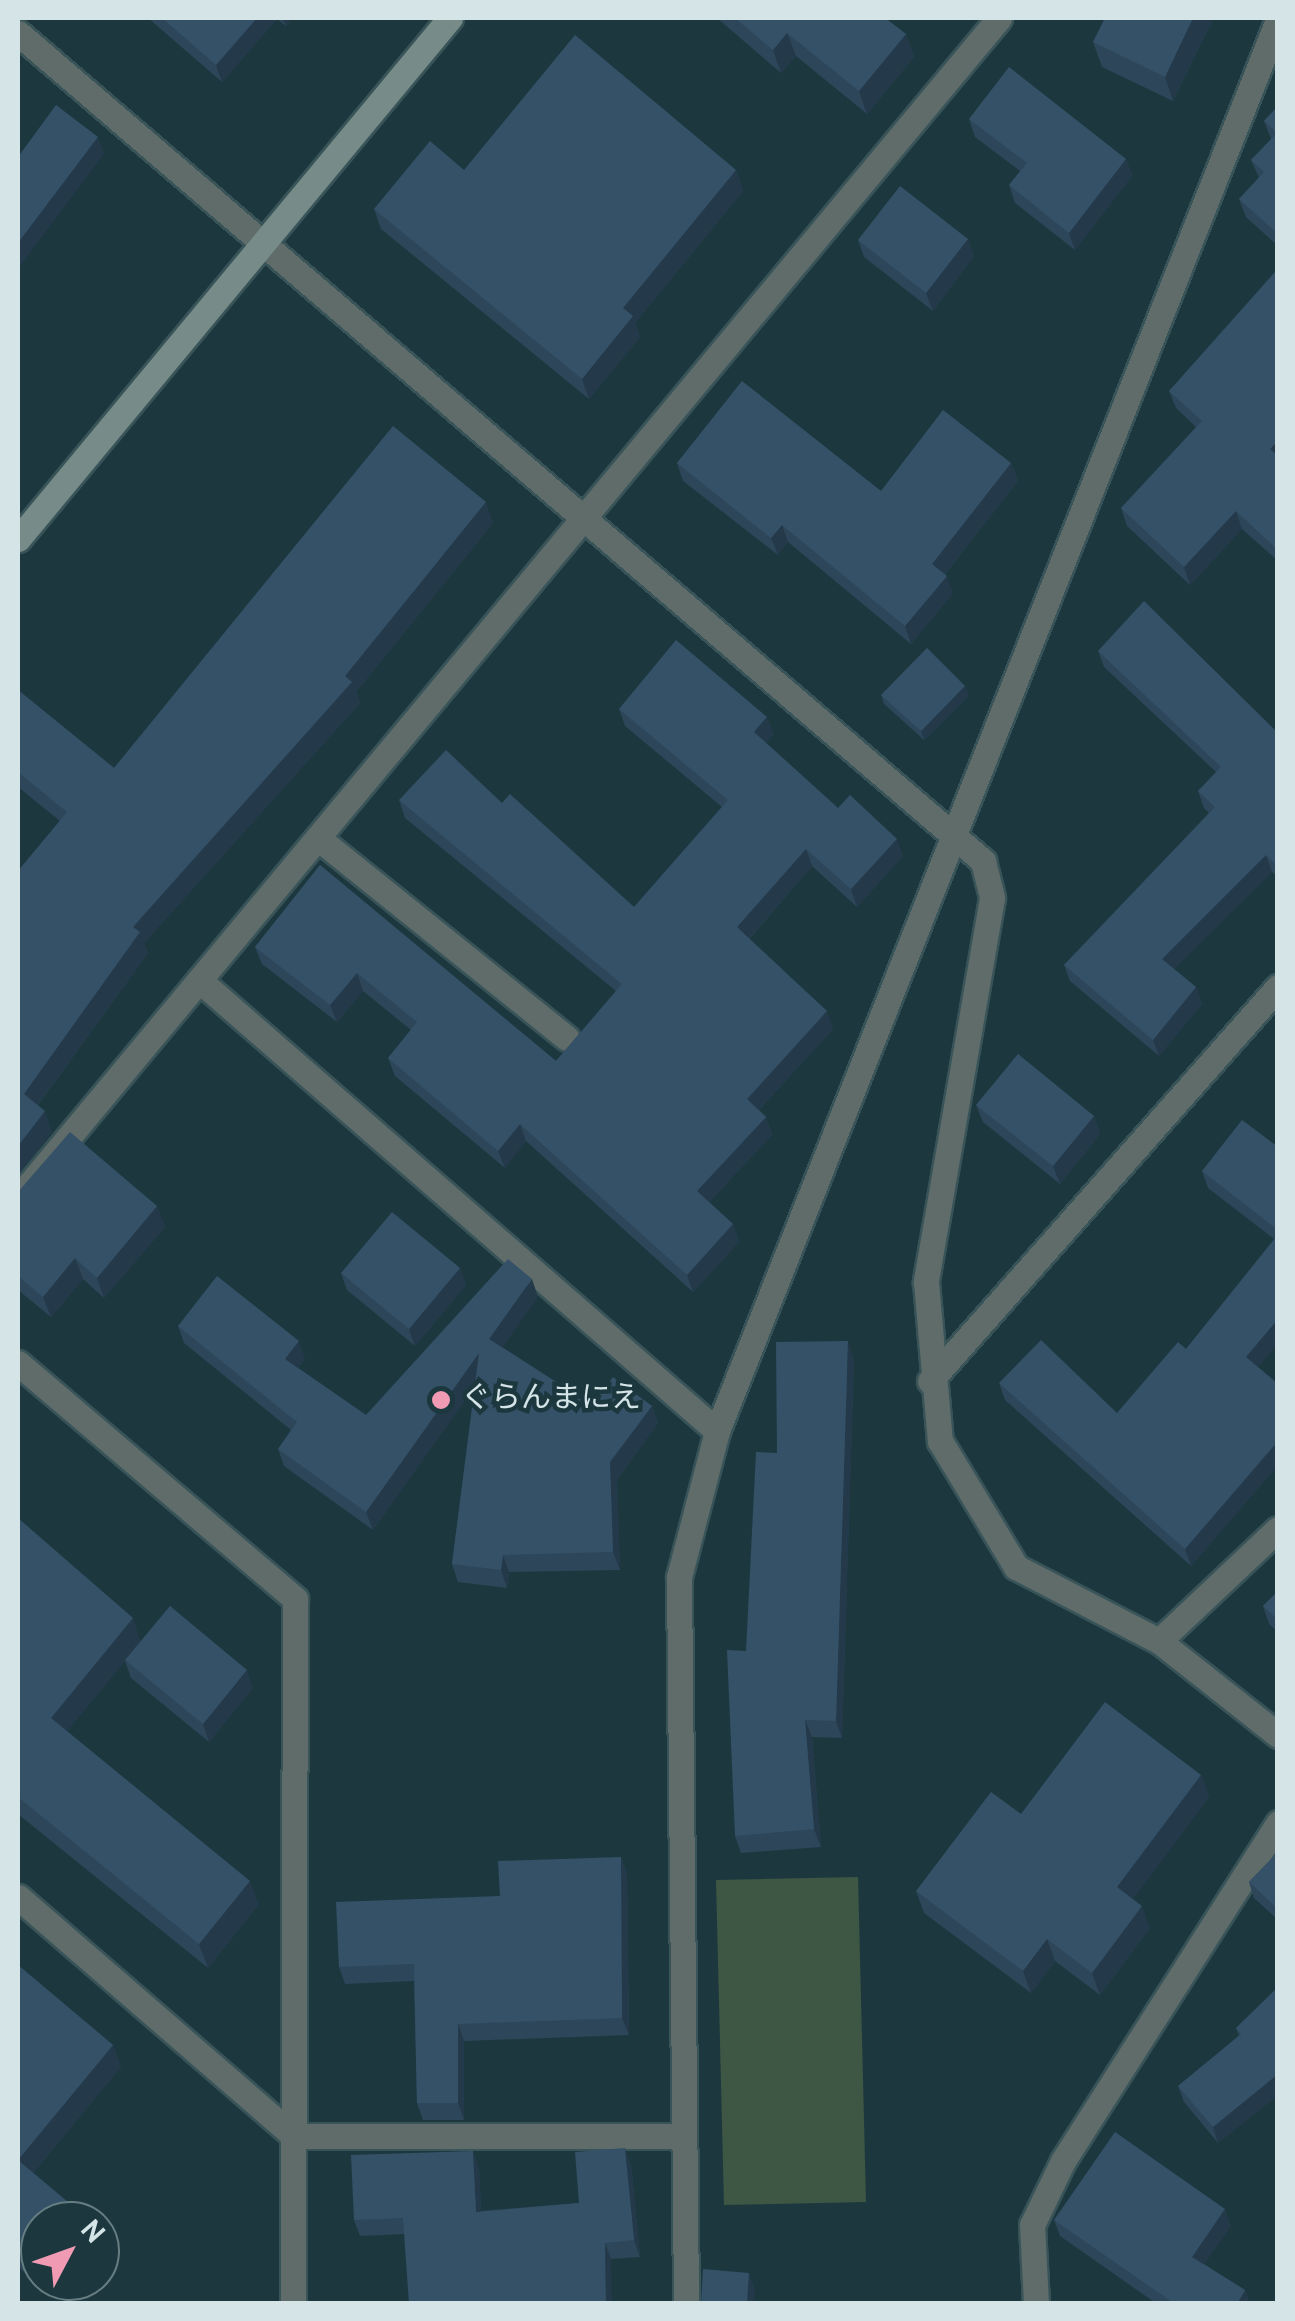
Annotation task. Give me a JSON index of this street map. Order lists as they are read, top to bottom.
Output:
{
  "places": ["ぐらんまにえ"],
  "north": "top right"
}
